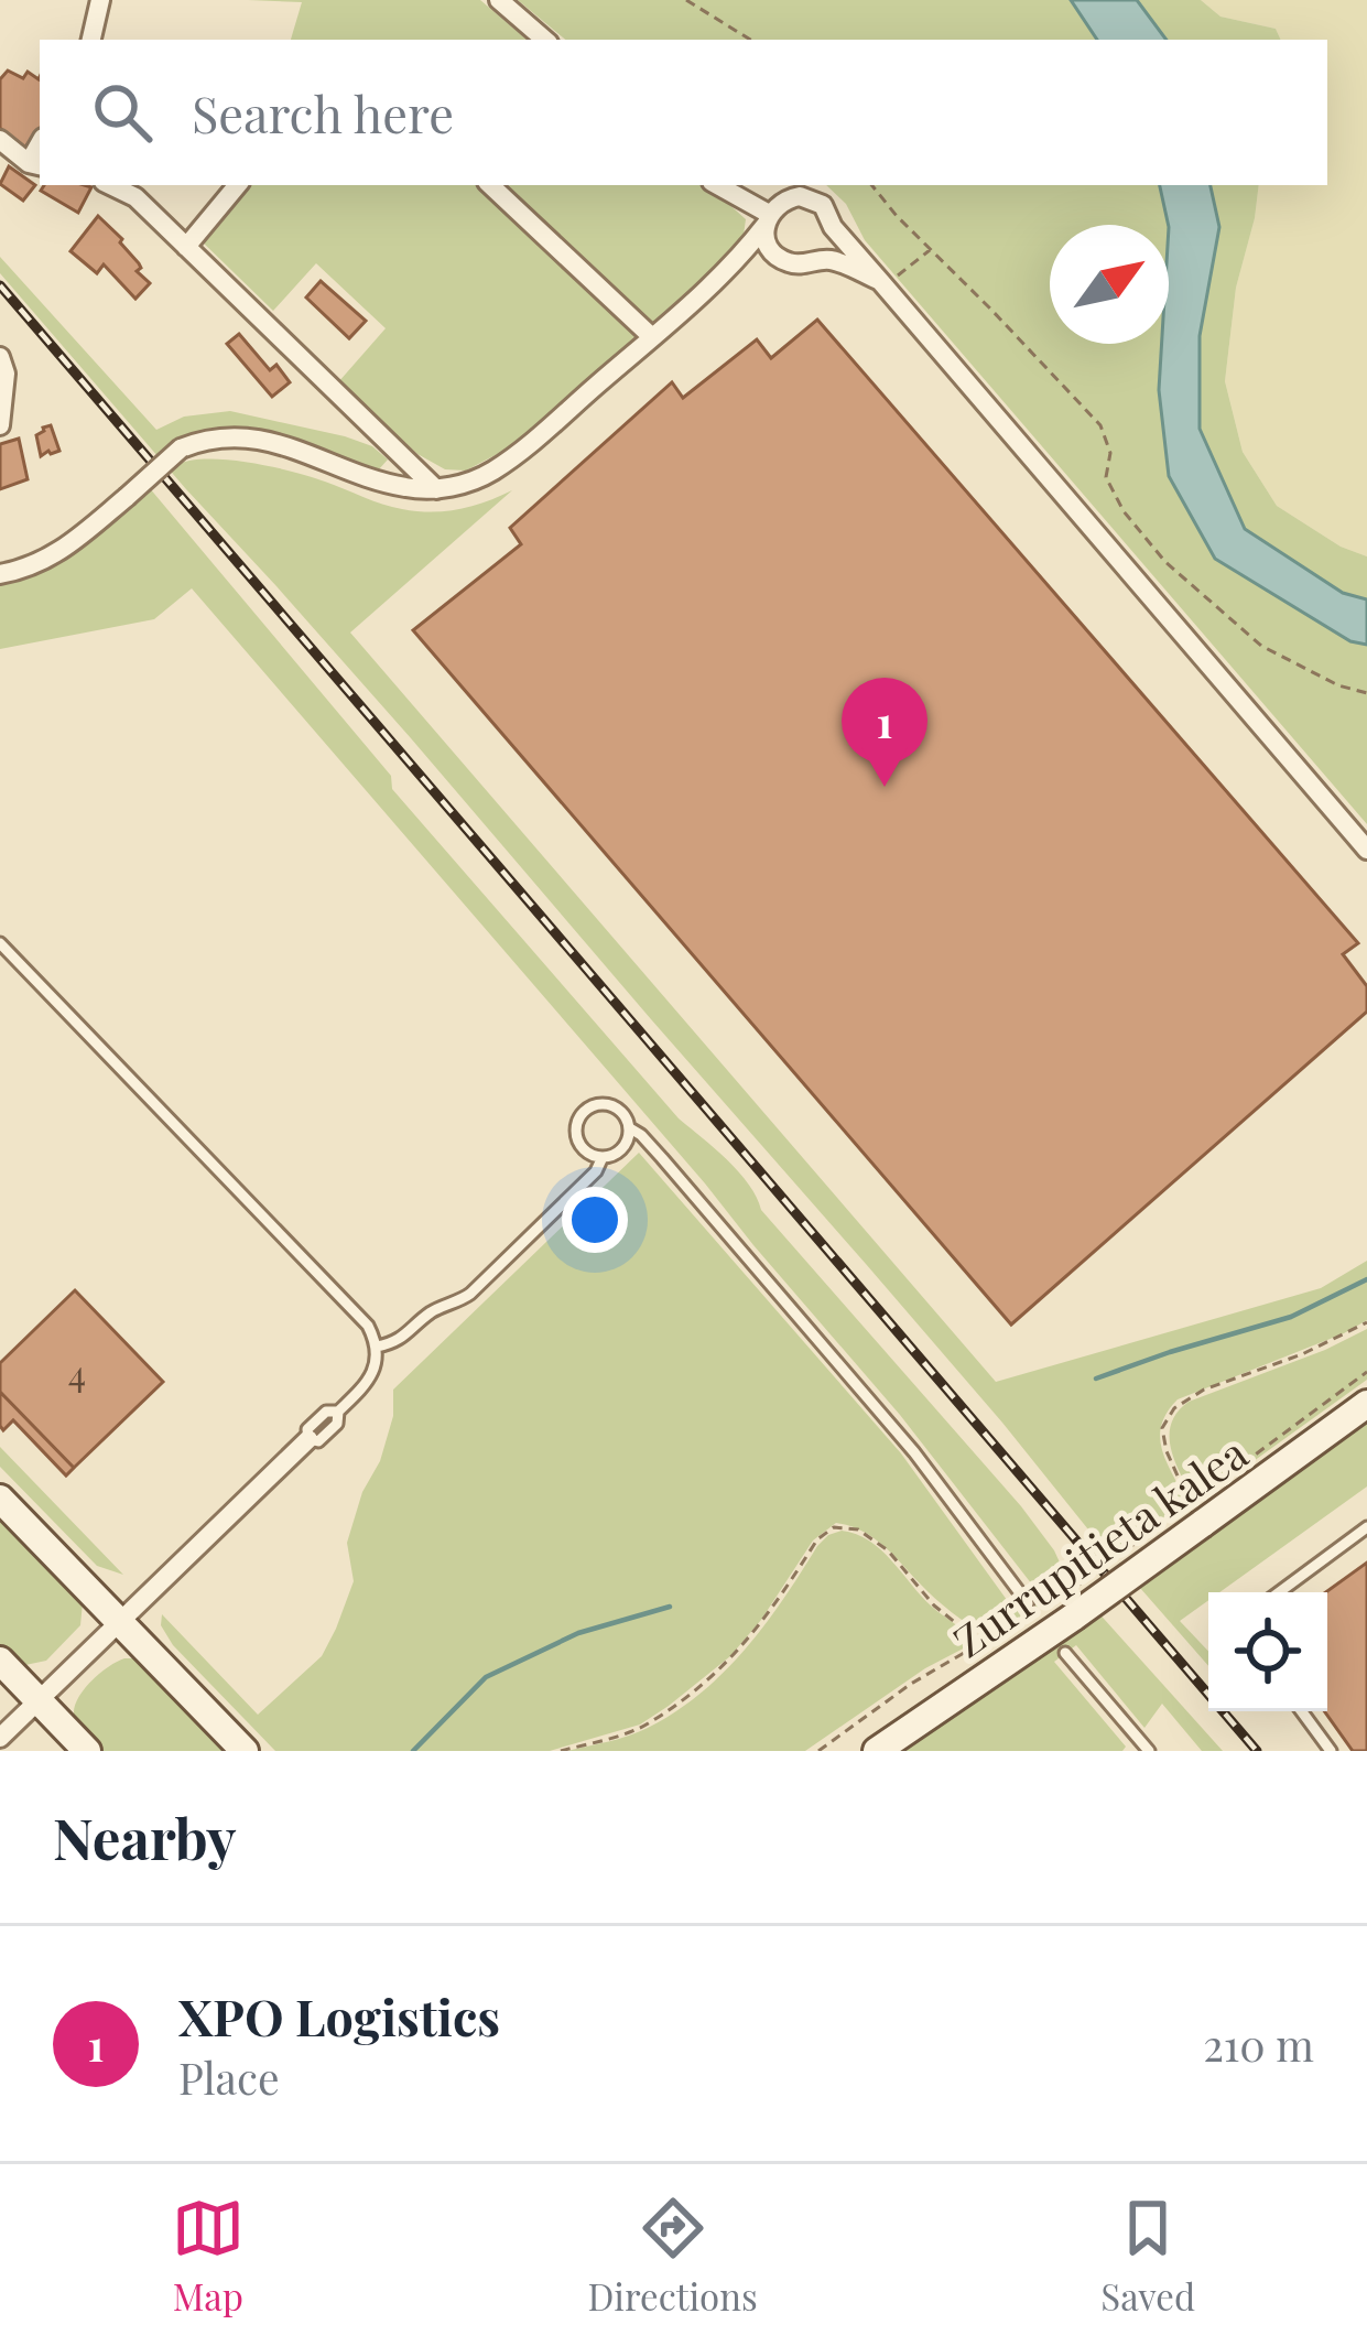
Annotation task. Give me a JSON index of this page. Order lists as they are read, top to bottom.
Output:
{
  "streets": {
    "street": ["Zurrupitieta kalea"]
  },
  "house_numbers": ["4"],
  "north": "top right",
  "page": {
    "search": "Search here",
    "pins": "1",
    "heading": "Nearby",
    "list": [
      {
        "mark": "1",
        "name": "XPO Logistics",
        "note": "Place",
        "value": "210 m"
      }
    ],
    "nav": ["Map", "Directions", "Saved"]
  }
}
